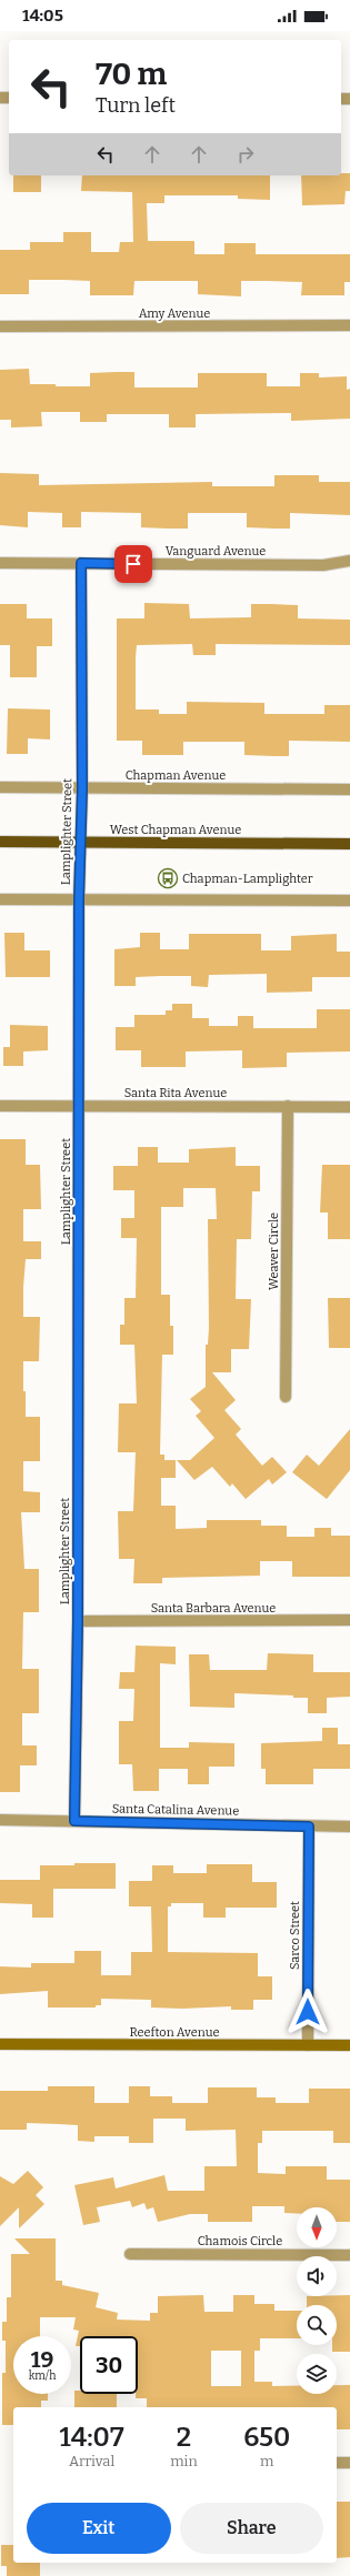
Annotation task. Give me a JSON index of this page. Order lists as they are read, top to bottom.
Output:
{
  "streets": {
    "main road": ["West Chapman Avenue"],
    "street": [
      "Amy Avenue",
      "Vanguard Avenue",
      "Chapman Avenue",
      "Lamplighter Street",
      "Santa Rita Avenue",
      "Weaver Circle",
      "Santa Barbara Avenue",
      "Santa Catalina Avenue",
      "Sarco Street",
      "Reefton Avenue",
      "Chamois Circle"
    ]
  },
  "crossings": [
    ["Vanguard Avenue", "Lamplighter Street"],
    ["Chapman Avenue", "Lamplighter Street"],
    ["West Chapman Avenue", "Lamplighter Street"],
    ["Lamplighter Street", "Santa Rita Avenue"],
    ["Lamplighter Street", "Santa Barbara Avenue"],
    ["Lamplighter Street", "Santa Catalina Avenue"],
    ["Santa Rita Avenue", "Weaver Circle"],
    ["Santa Catalina Avenue", "Sarco Street"],
    ["Sarco Street", "Reefton Avenue"]
  ],
  "places": {
    "bus stop": ["Chapman-Lamplighter"]
  },
  "north": "bottom",
  "page": {
    "status": "14:05",
    "turn": ["70 m", "Turn left"],
    "speed": "19 km/h",
    "limit": "30",
    "eta": [
      "14:07",
      "Arrival",
      "2",
      "min",
      "650",
      "m"
    ],
    "buttons": ["Exit", "Share"]
  }
}
